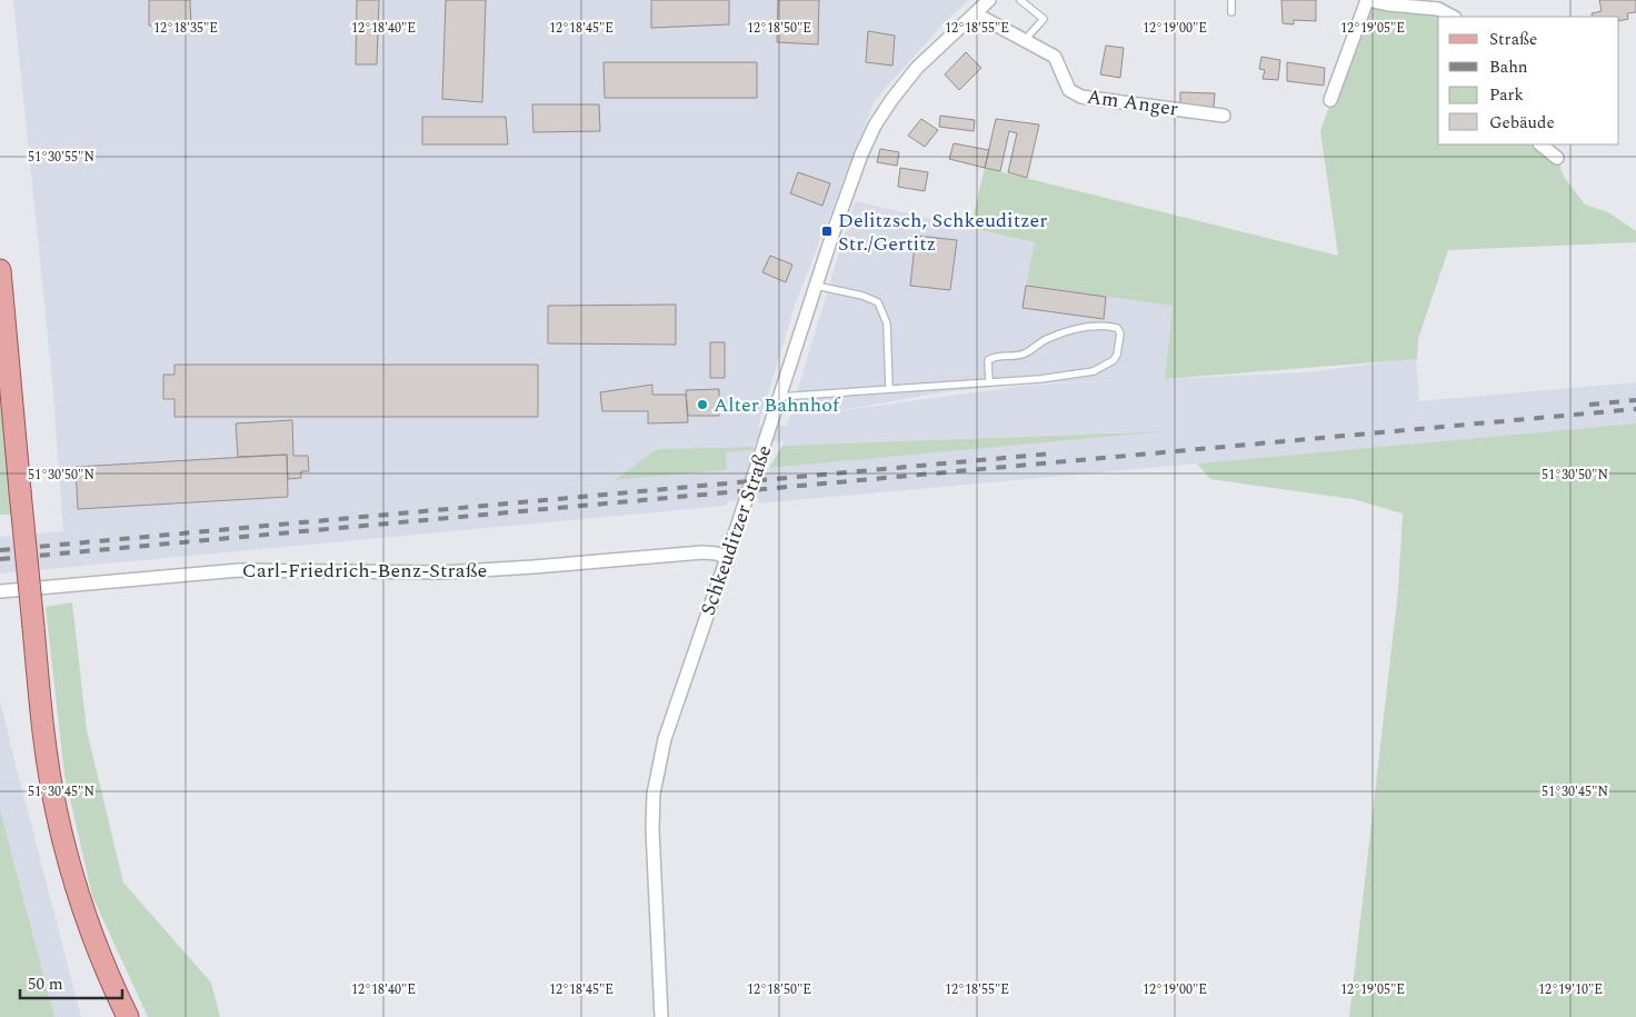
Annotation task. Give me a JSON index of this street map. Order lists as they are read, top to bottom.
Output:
{
  "streets": {
    "street": ["Am Anger", "Schkeuditzer Straße", "Carl-Friedrich-Benz-Straße"]
  },
  "crossings": [
    ["Am Anger", "Schkeuditzer Straße"],
    ["Schkeuditzer Straße", "Carl-Friedrich-Benz-Straße"]
  ],
  "places": {
    "transit": ["Delitzsch, Schkeuditzer Str./Gertitz"],
    "other": ["Alter Bahnhof"]
  },
  "legend": [
    "Straße",
    "Bahn",
    "Park",
    "Gebäude"
  ],
  "scale_bar": "50 m",
  "coordinates": [
    "12°18'35\"E",
    "12°18'40\"E",
    "12°18'45\"E",
    "12°18'50\"E",
    "12°18'55\"E",
    "12°19'00\"E",
    "12°19'05\"E",
    "51°30'55\"N",
    "51°30'50\"N",
    "51°30'45\"N",
    "12°19'10\"E"
  ]
}
